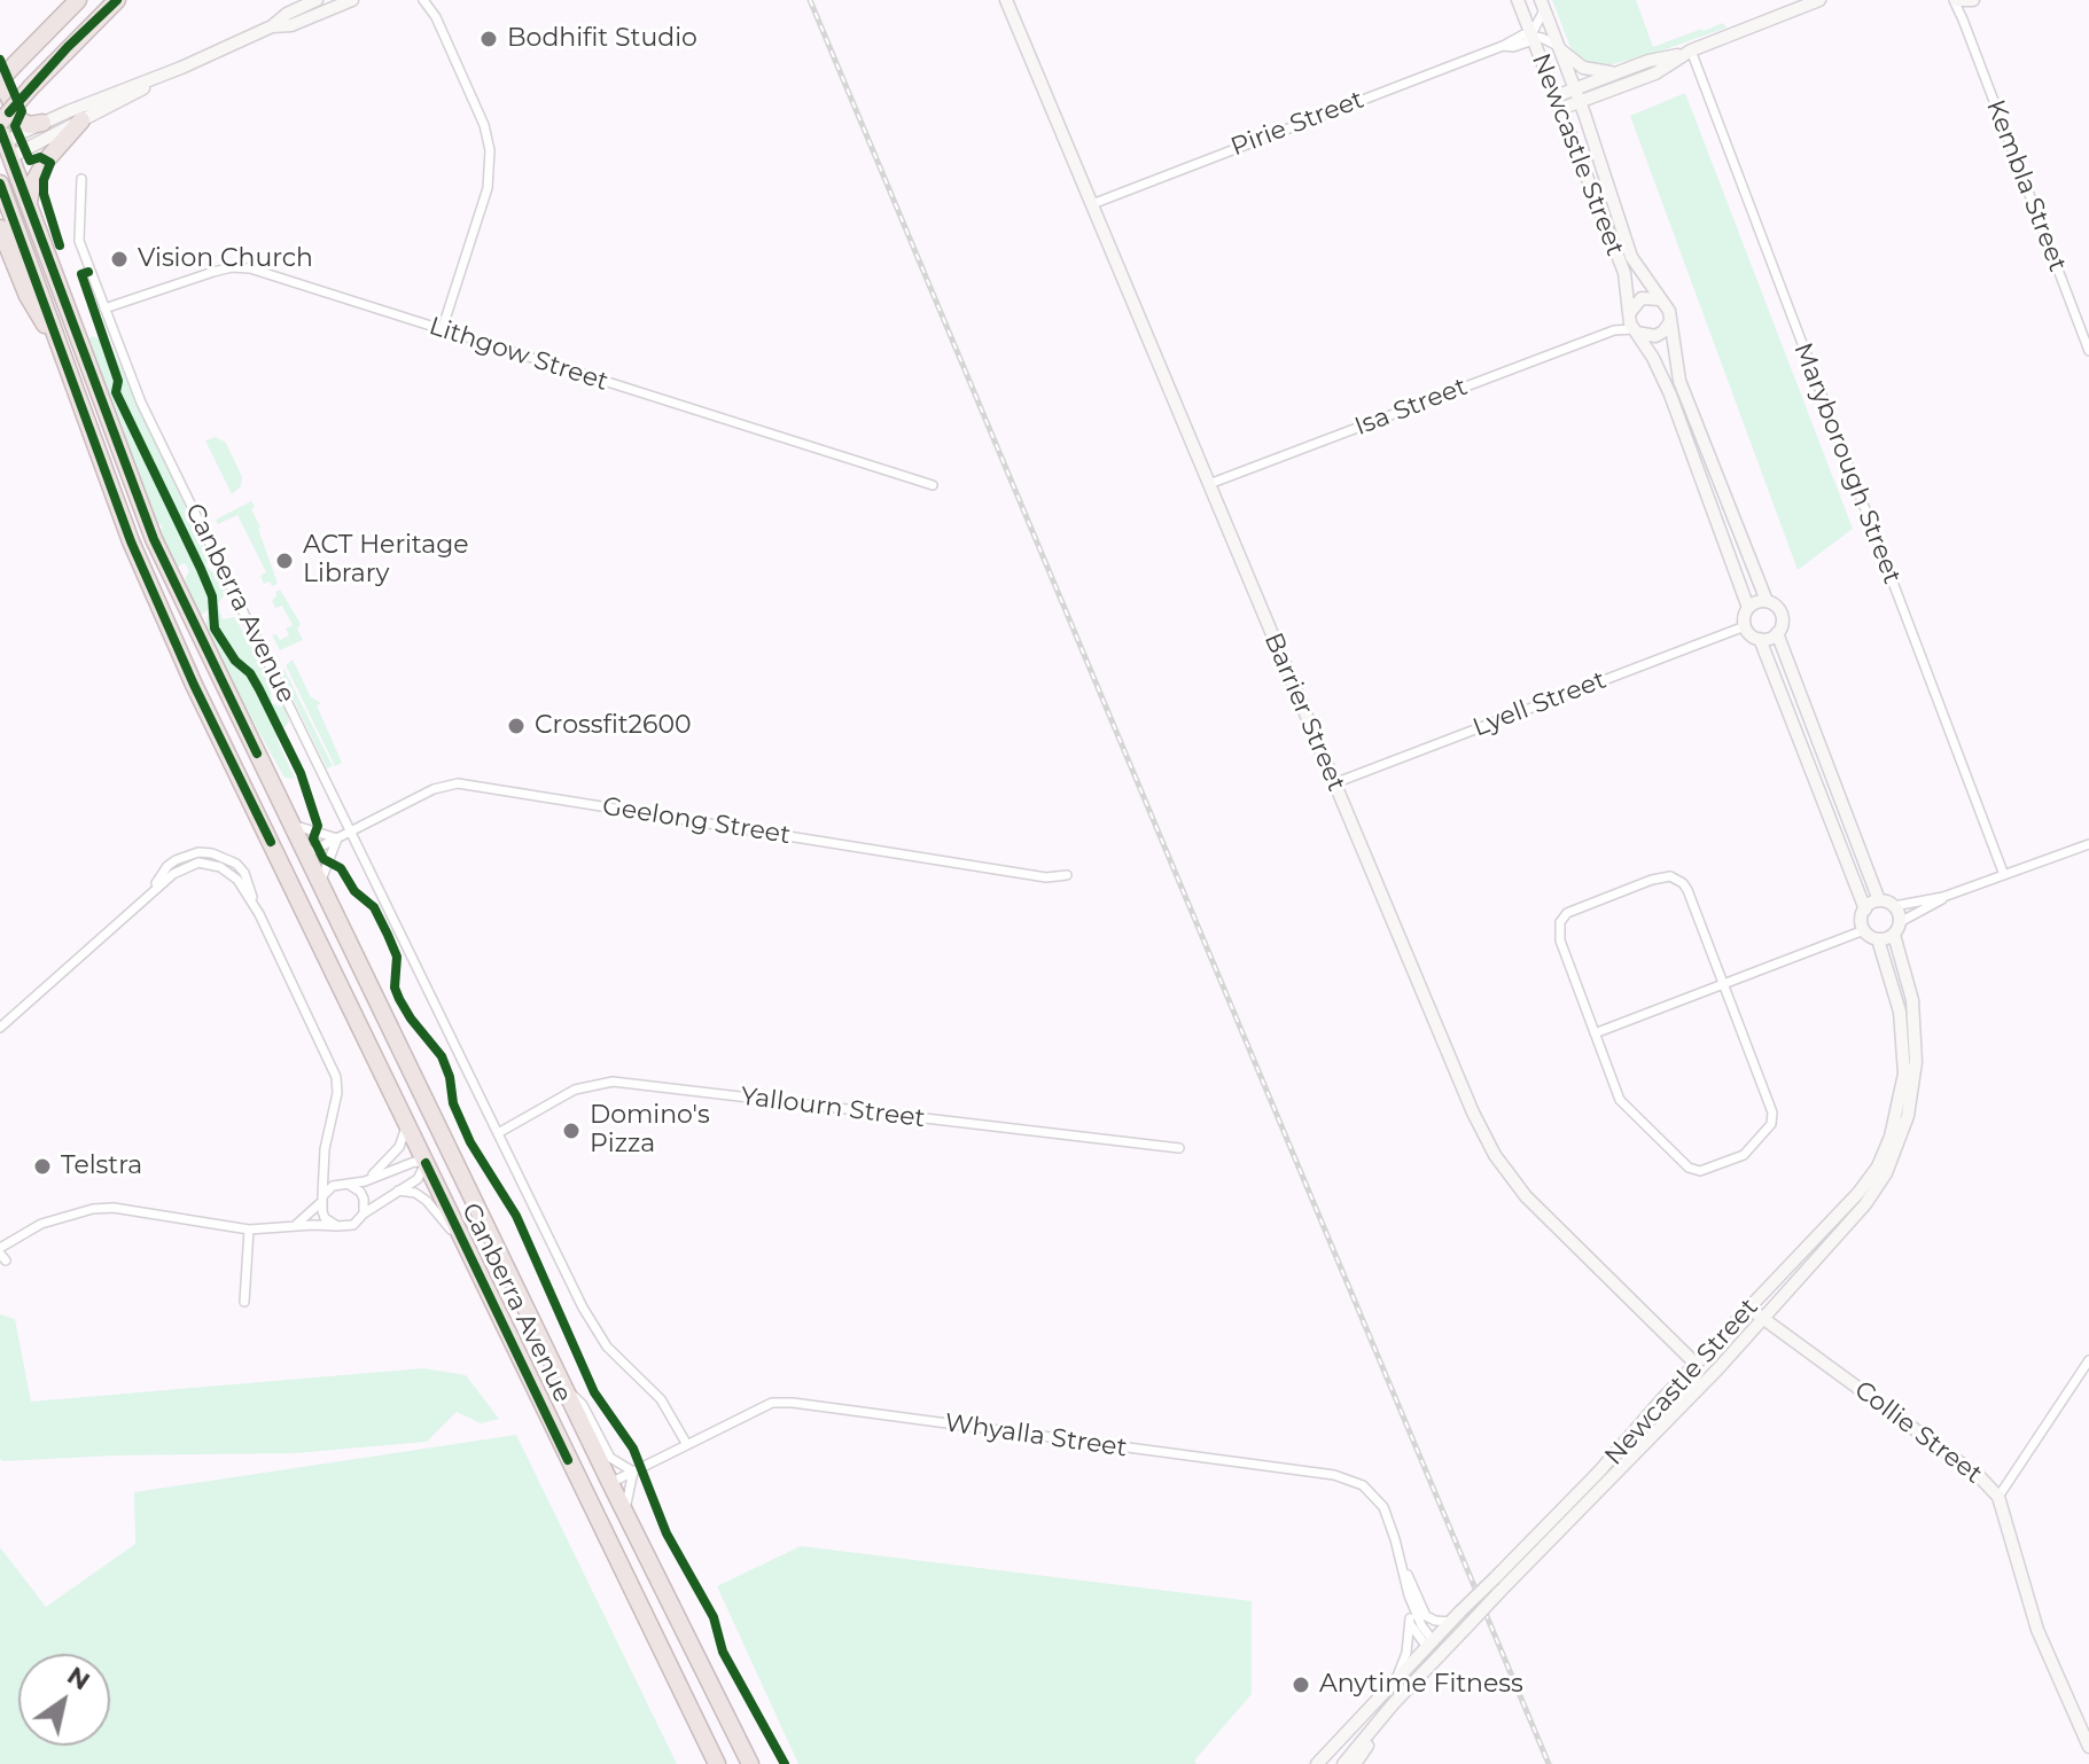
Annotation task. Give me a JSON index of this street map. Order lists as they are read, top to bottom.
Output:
{
  "streets": {
    "highway": ["Canberra Avenue"],
    "main road": [
      "Newcastle Street",
      "Barrier Street",
      "Collie Street",
      "Whyalla Street"
    ],
    "street": [
      "Pirie Street",
      "Kembla Street",
      "Lithgow Street",
      "Isa Street",
      "Maryborough Street",
      "Lyell Street",
      "Geelong Street",
      "Yallourn Street"
    ]
  },
  "crossings": [
    ["Pirie Street", "Newcastle Street"],
    ["Pirie Street", "Barrier Street"],
    ["Newcastle Street", "Isa Street"],
    ["Newcastle Street", "Lyell Street"],
    ["Newcastle Street", "Barrier Street"],
    ["Newcastle Street", "Collie Street"],
    ["Newcastle Street", "Whyalla Street"],
    ["Lithgow Street", "Canberra Avenue"],
    ["Isa Street", "Barrier Street"],
    ["Canberra Avenue", "Geelong Street"],
    ["Canberra Avenue", "Yallourn Street"],
    ["Canberra Avenue", "Whyalla Street"],
    ["Lyell Street", "Barrier Street"]
  ],
  "places": [
    "Bodhifit Studio",
    "Vision Church",
    "ACT Heritage Library",
    "Crossfit2600",
    "Domino's Pizza",
    "Telstra",
    "Anytime Fitness"
  ],
  "north": "top right"
}
